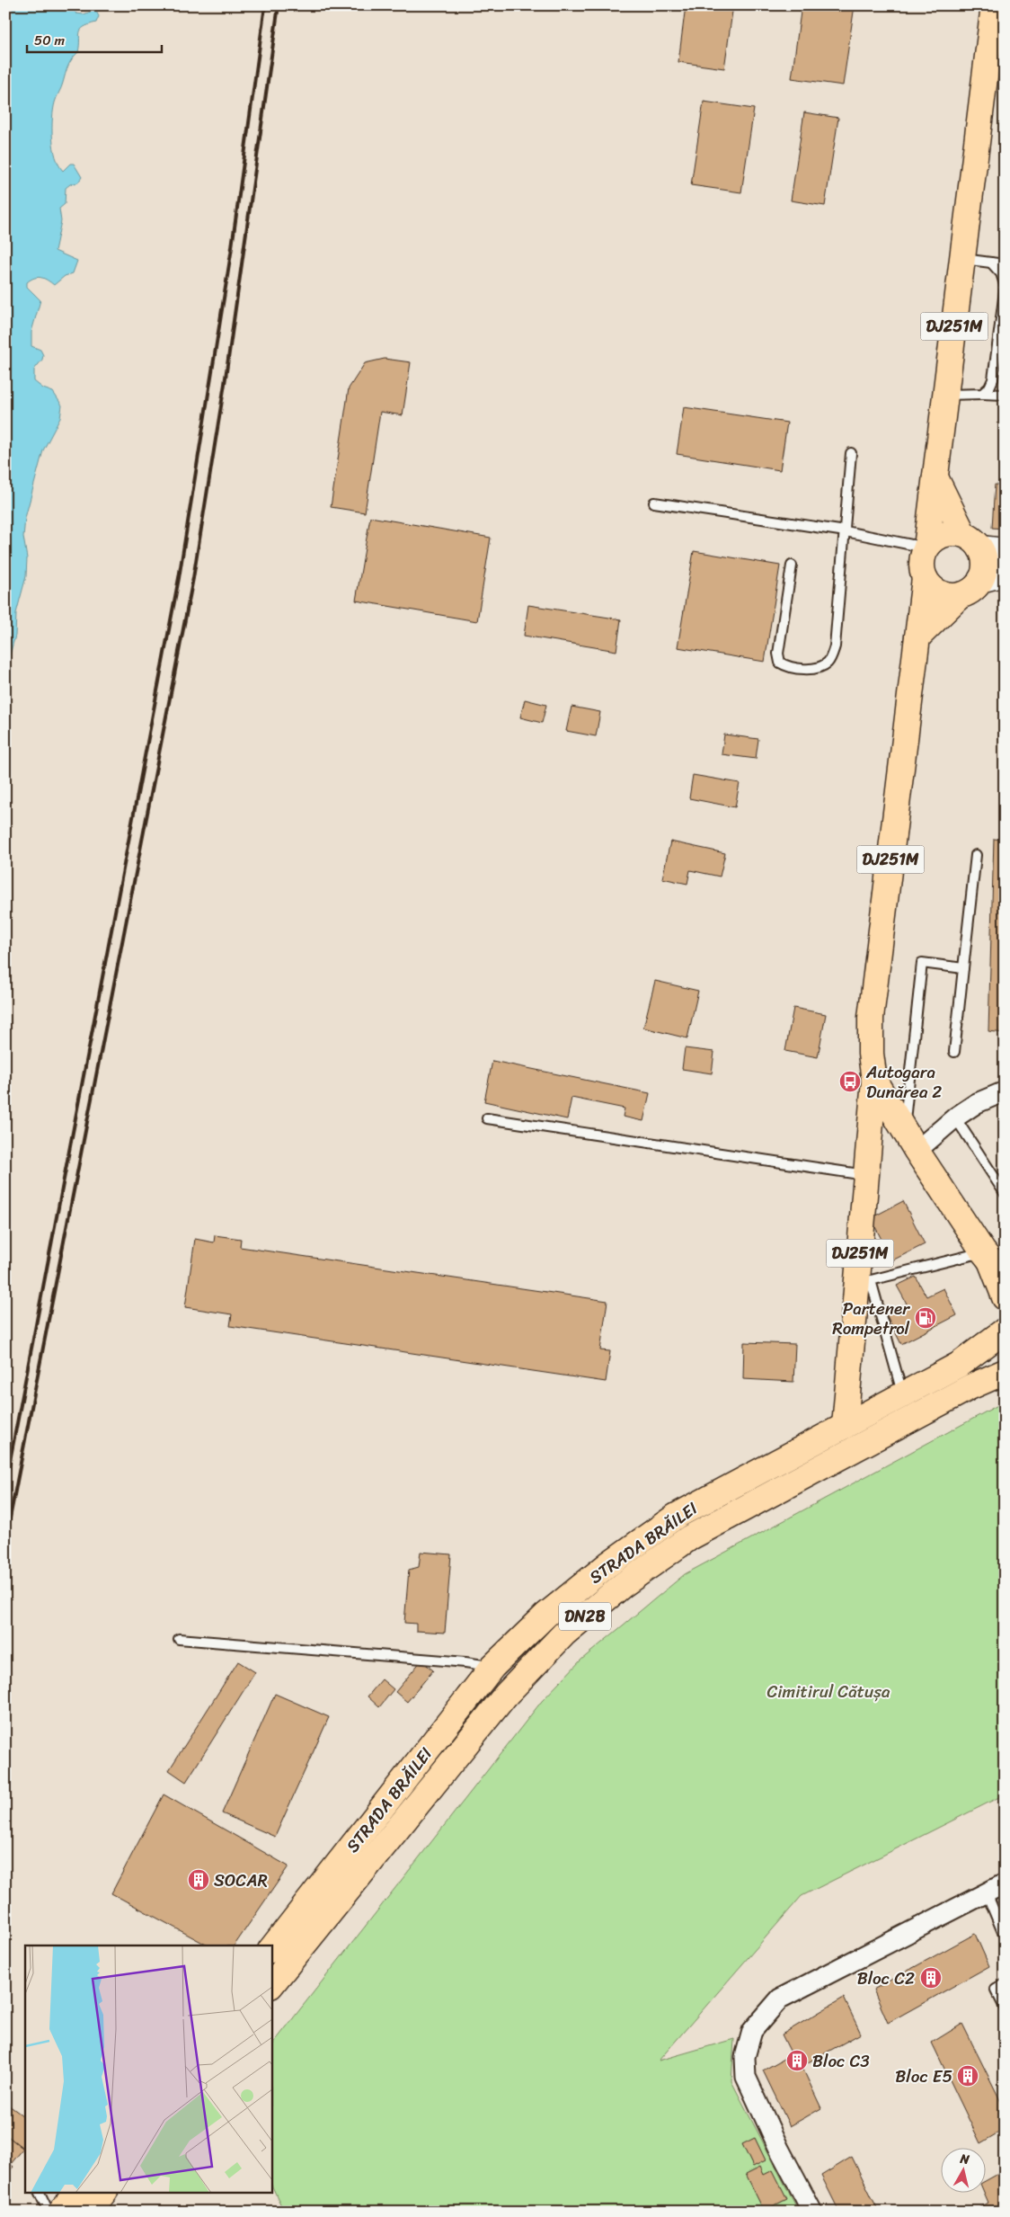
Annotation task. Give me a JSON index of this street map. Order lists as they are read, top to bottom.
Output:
{
  "streets": {
    "highway": ["DJ251M", "STRADA BRĂILEI", "DN2B"]
  },
  "crossings": [
    ["DJ251M", "STRADA BRĂILEI"]
  ],
  "parks": ["Cimitirul Cătușa"],
  "places": {
    "bus stop": ["Autogara Dunărea 2"],
    "fuel station": ["Partener Rompetrol"],
    "building": [
      "SOCAR",
      "Bloc C2",
      "Bloc C3",
      "Bloc E5"
    ]
  },
  "scale_bar": "50 m",
  "north": "top"
}
